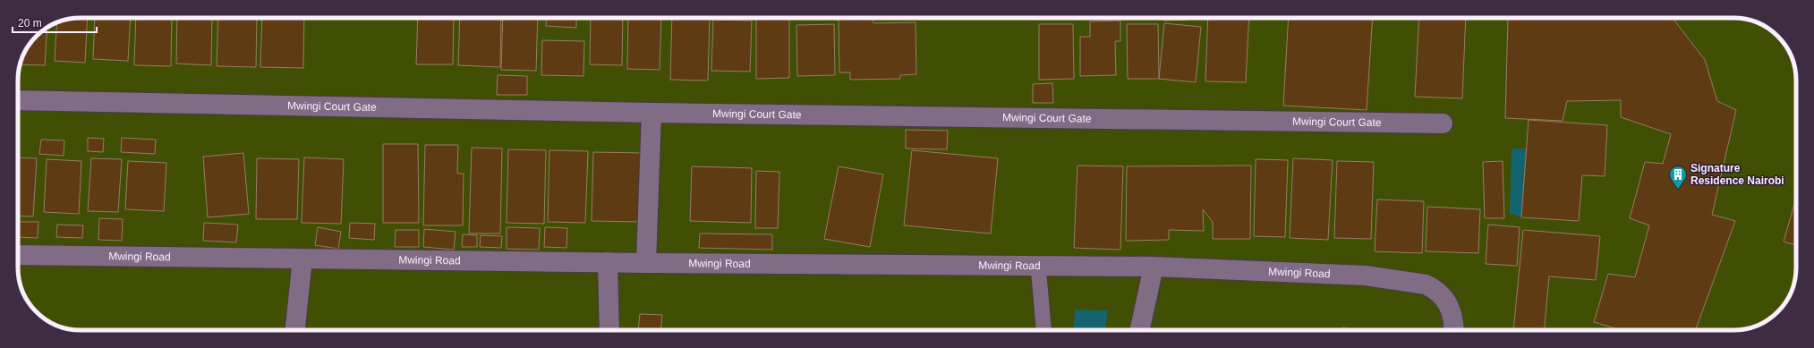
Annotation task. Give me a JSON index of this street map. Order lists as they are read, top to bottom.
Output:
{
  "streets": {
    "street": ["Mwingi Court Gate", "Mwingi Road"]
  },
  "places": {
    "building": ["Signature Residence Nairobi"]
  },
  "scale_bar": "20 m"
}
